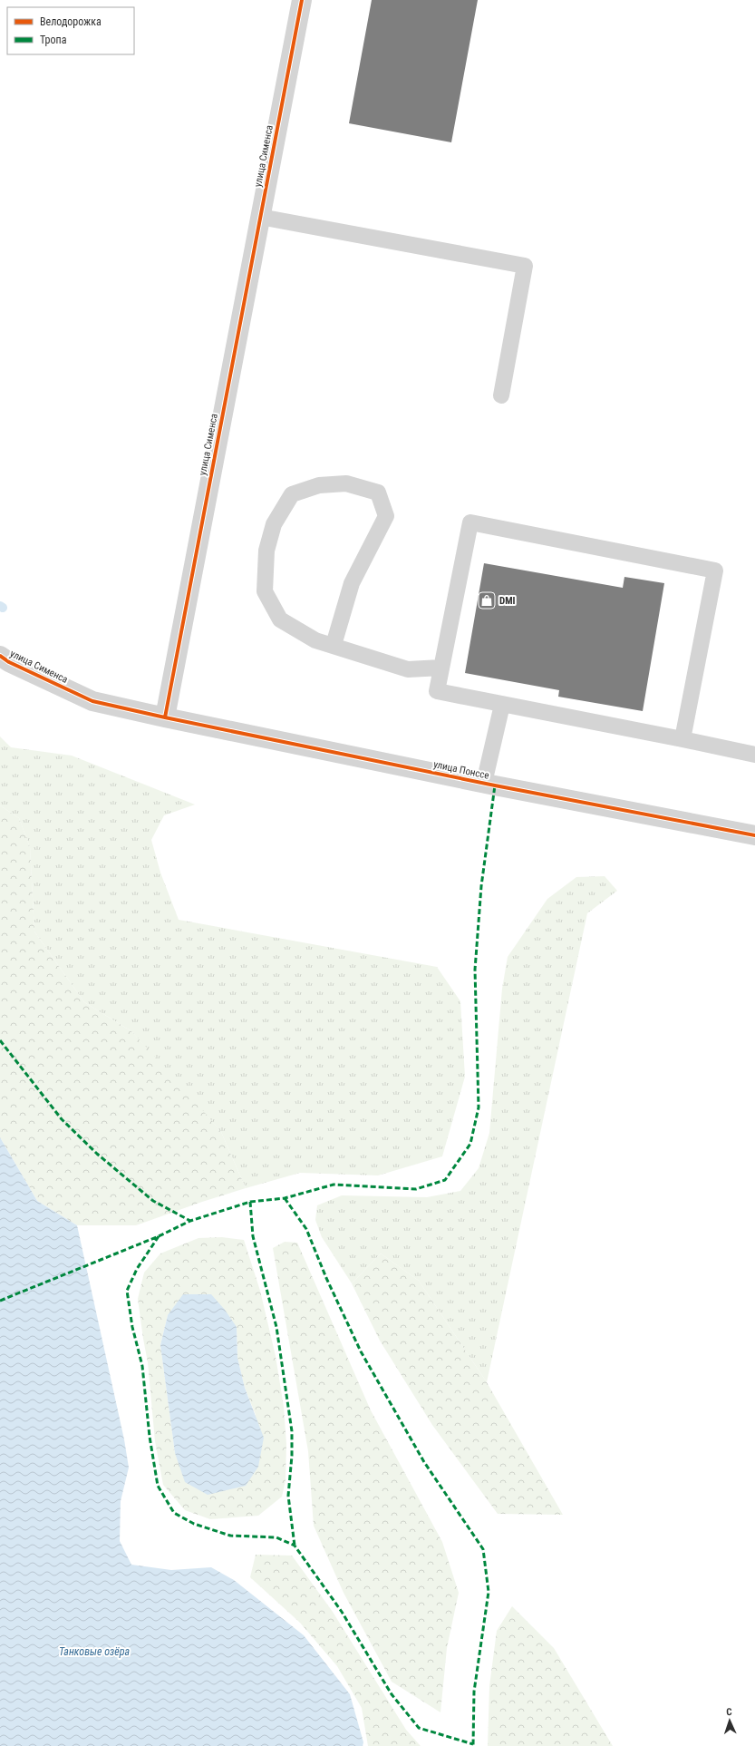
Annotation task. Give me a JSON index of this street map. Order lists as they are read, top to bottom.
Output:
{
  "streets": {
    "street": ["улица Сименса", "улица Понссе"]
  },
  "crossings": [
    ["улица Сименса", "улица Понссе"]
  ],
  "water": ["Танковые озёра"],
  "places": {
    "shop": ["DMI"]
  },
  "legend": ["Велодорожка", "Тропа"],
  "north": "top"
}
